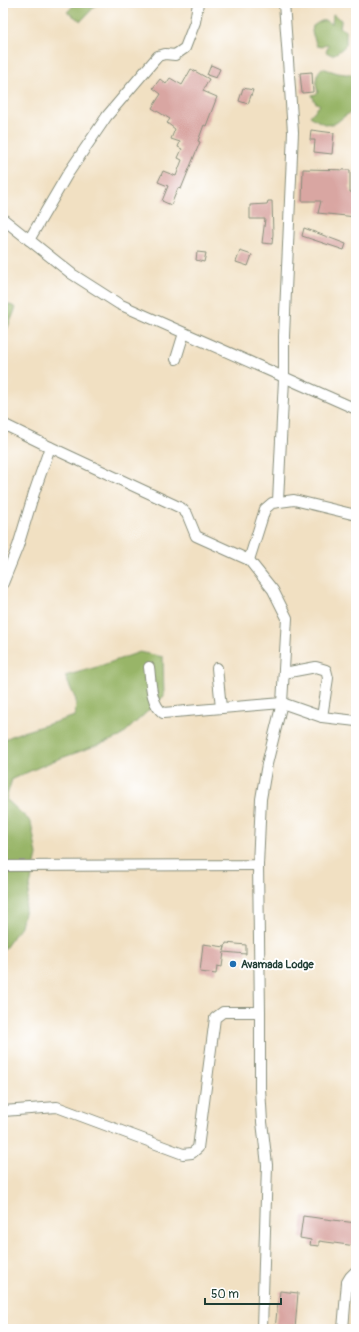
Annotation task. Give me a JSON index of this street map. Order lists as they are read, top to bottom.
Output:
{
  "places": ["Avamada Lodge"],
  "scale_bar": "50 m"
}
